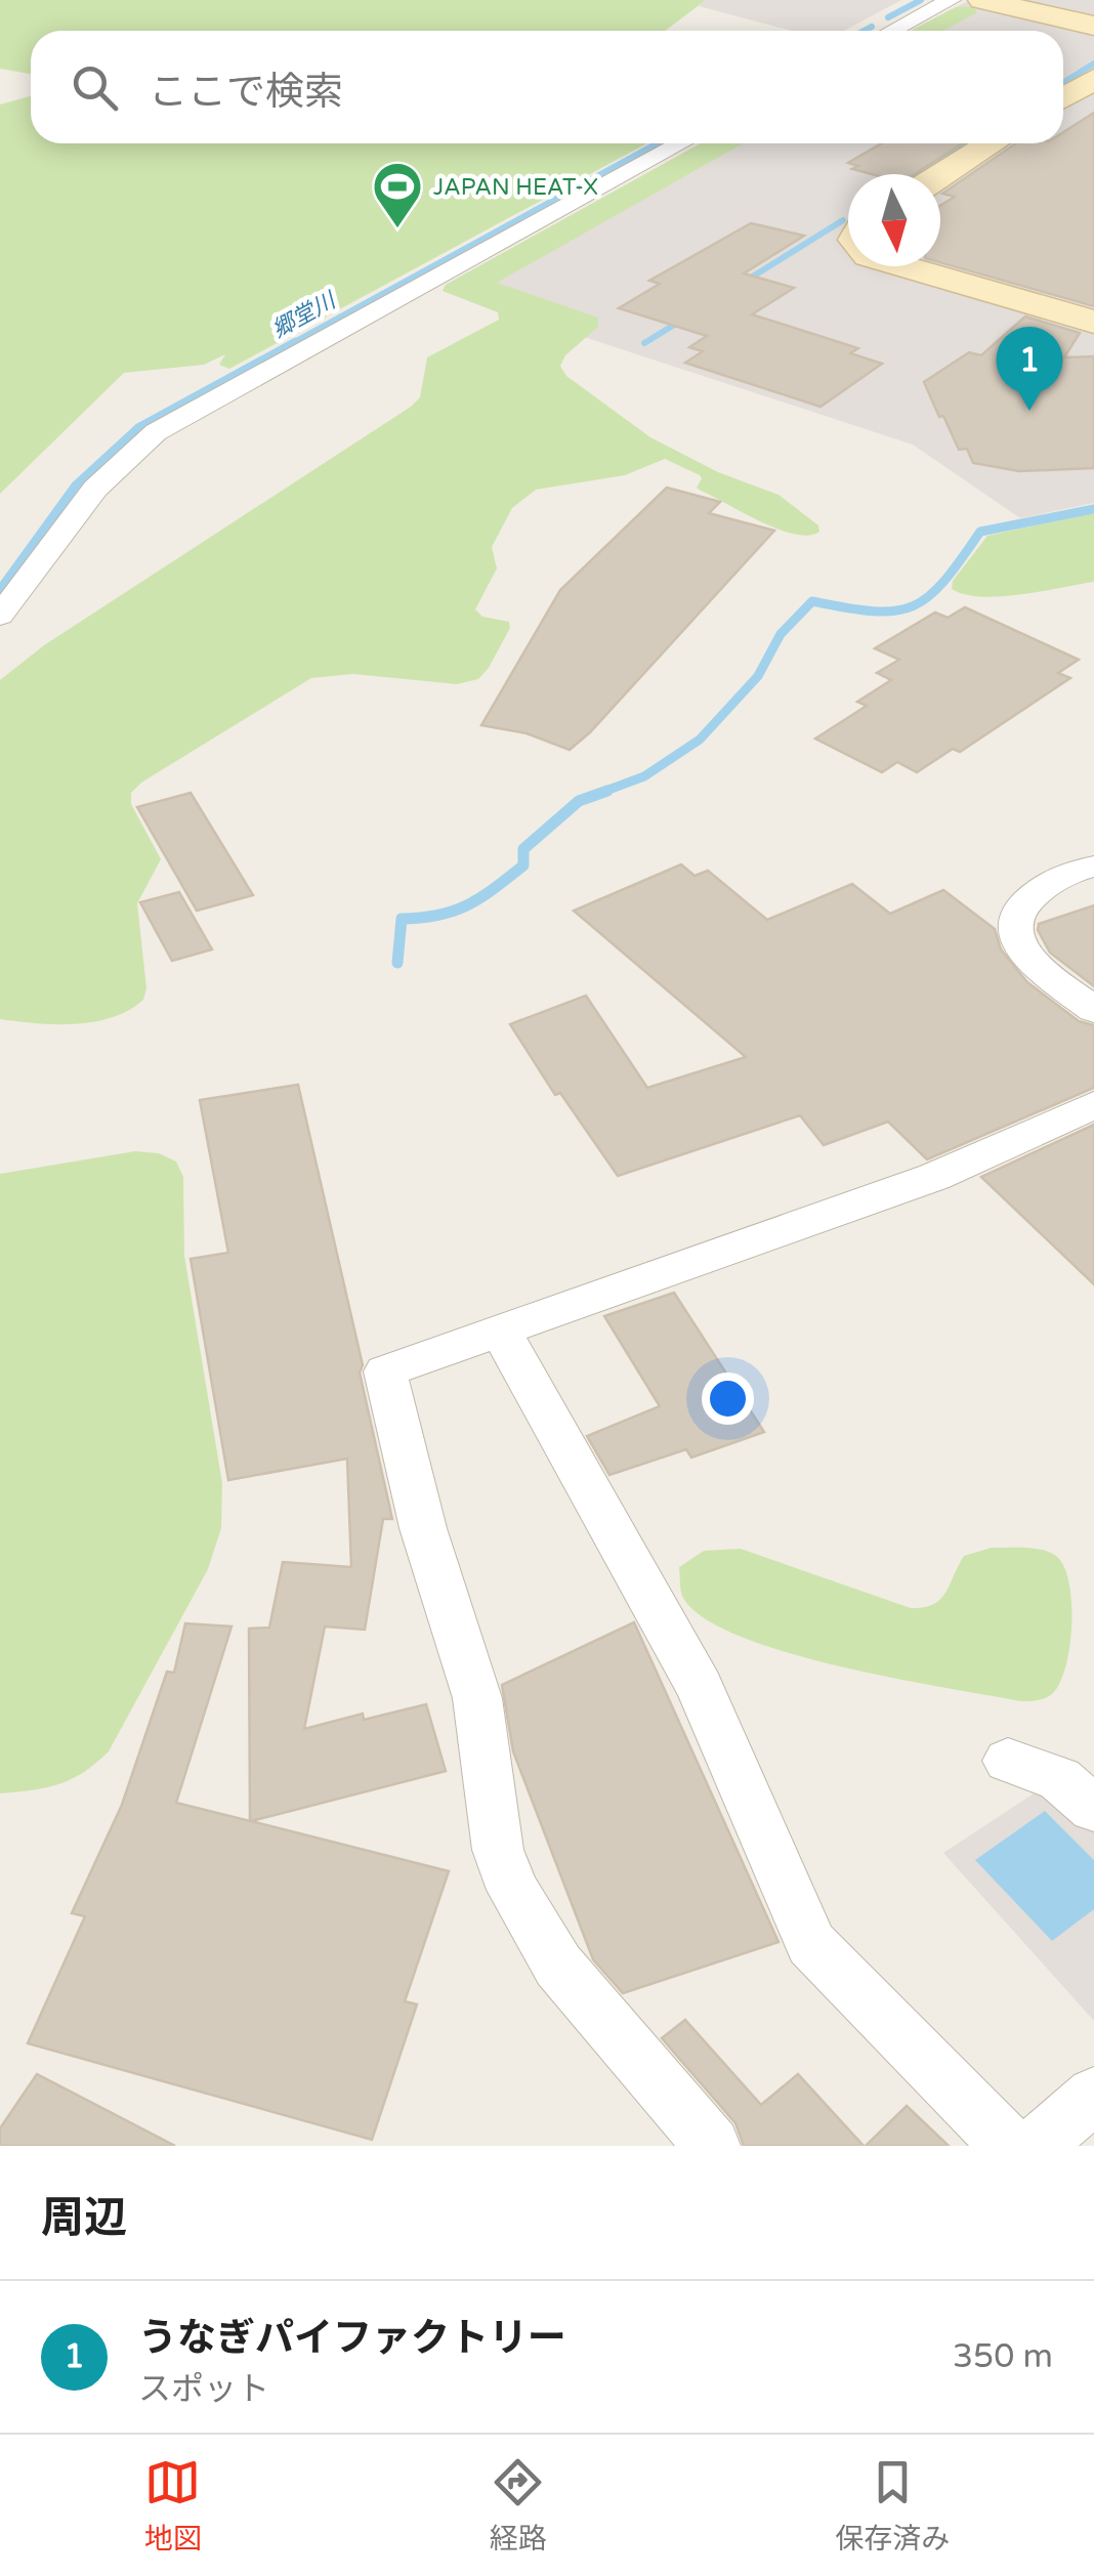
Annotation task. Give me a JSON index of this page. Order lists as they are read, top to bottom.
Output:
{
  "water": ["郷堂川"],
  "places": {
    "sports": ["JAPAN HEAT-X"]
  },
  "north": "bottom",
  "page": {
    "search": "ここで検索",
    "pins": "1",
    "heading": "周辺",
    "list": [
      {
        "mark": "1",
        "name": "うなぎパイファクトリー",
        "note": "スポット",
        "value": "350 m"
      }
    ],
    "nav": ["地図", "経路", "保存済み"]
  }
}
